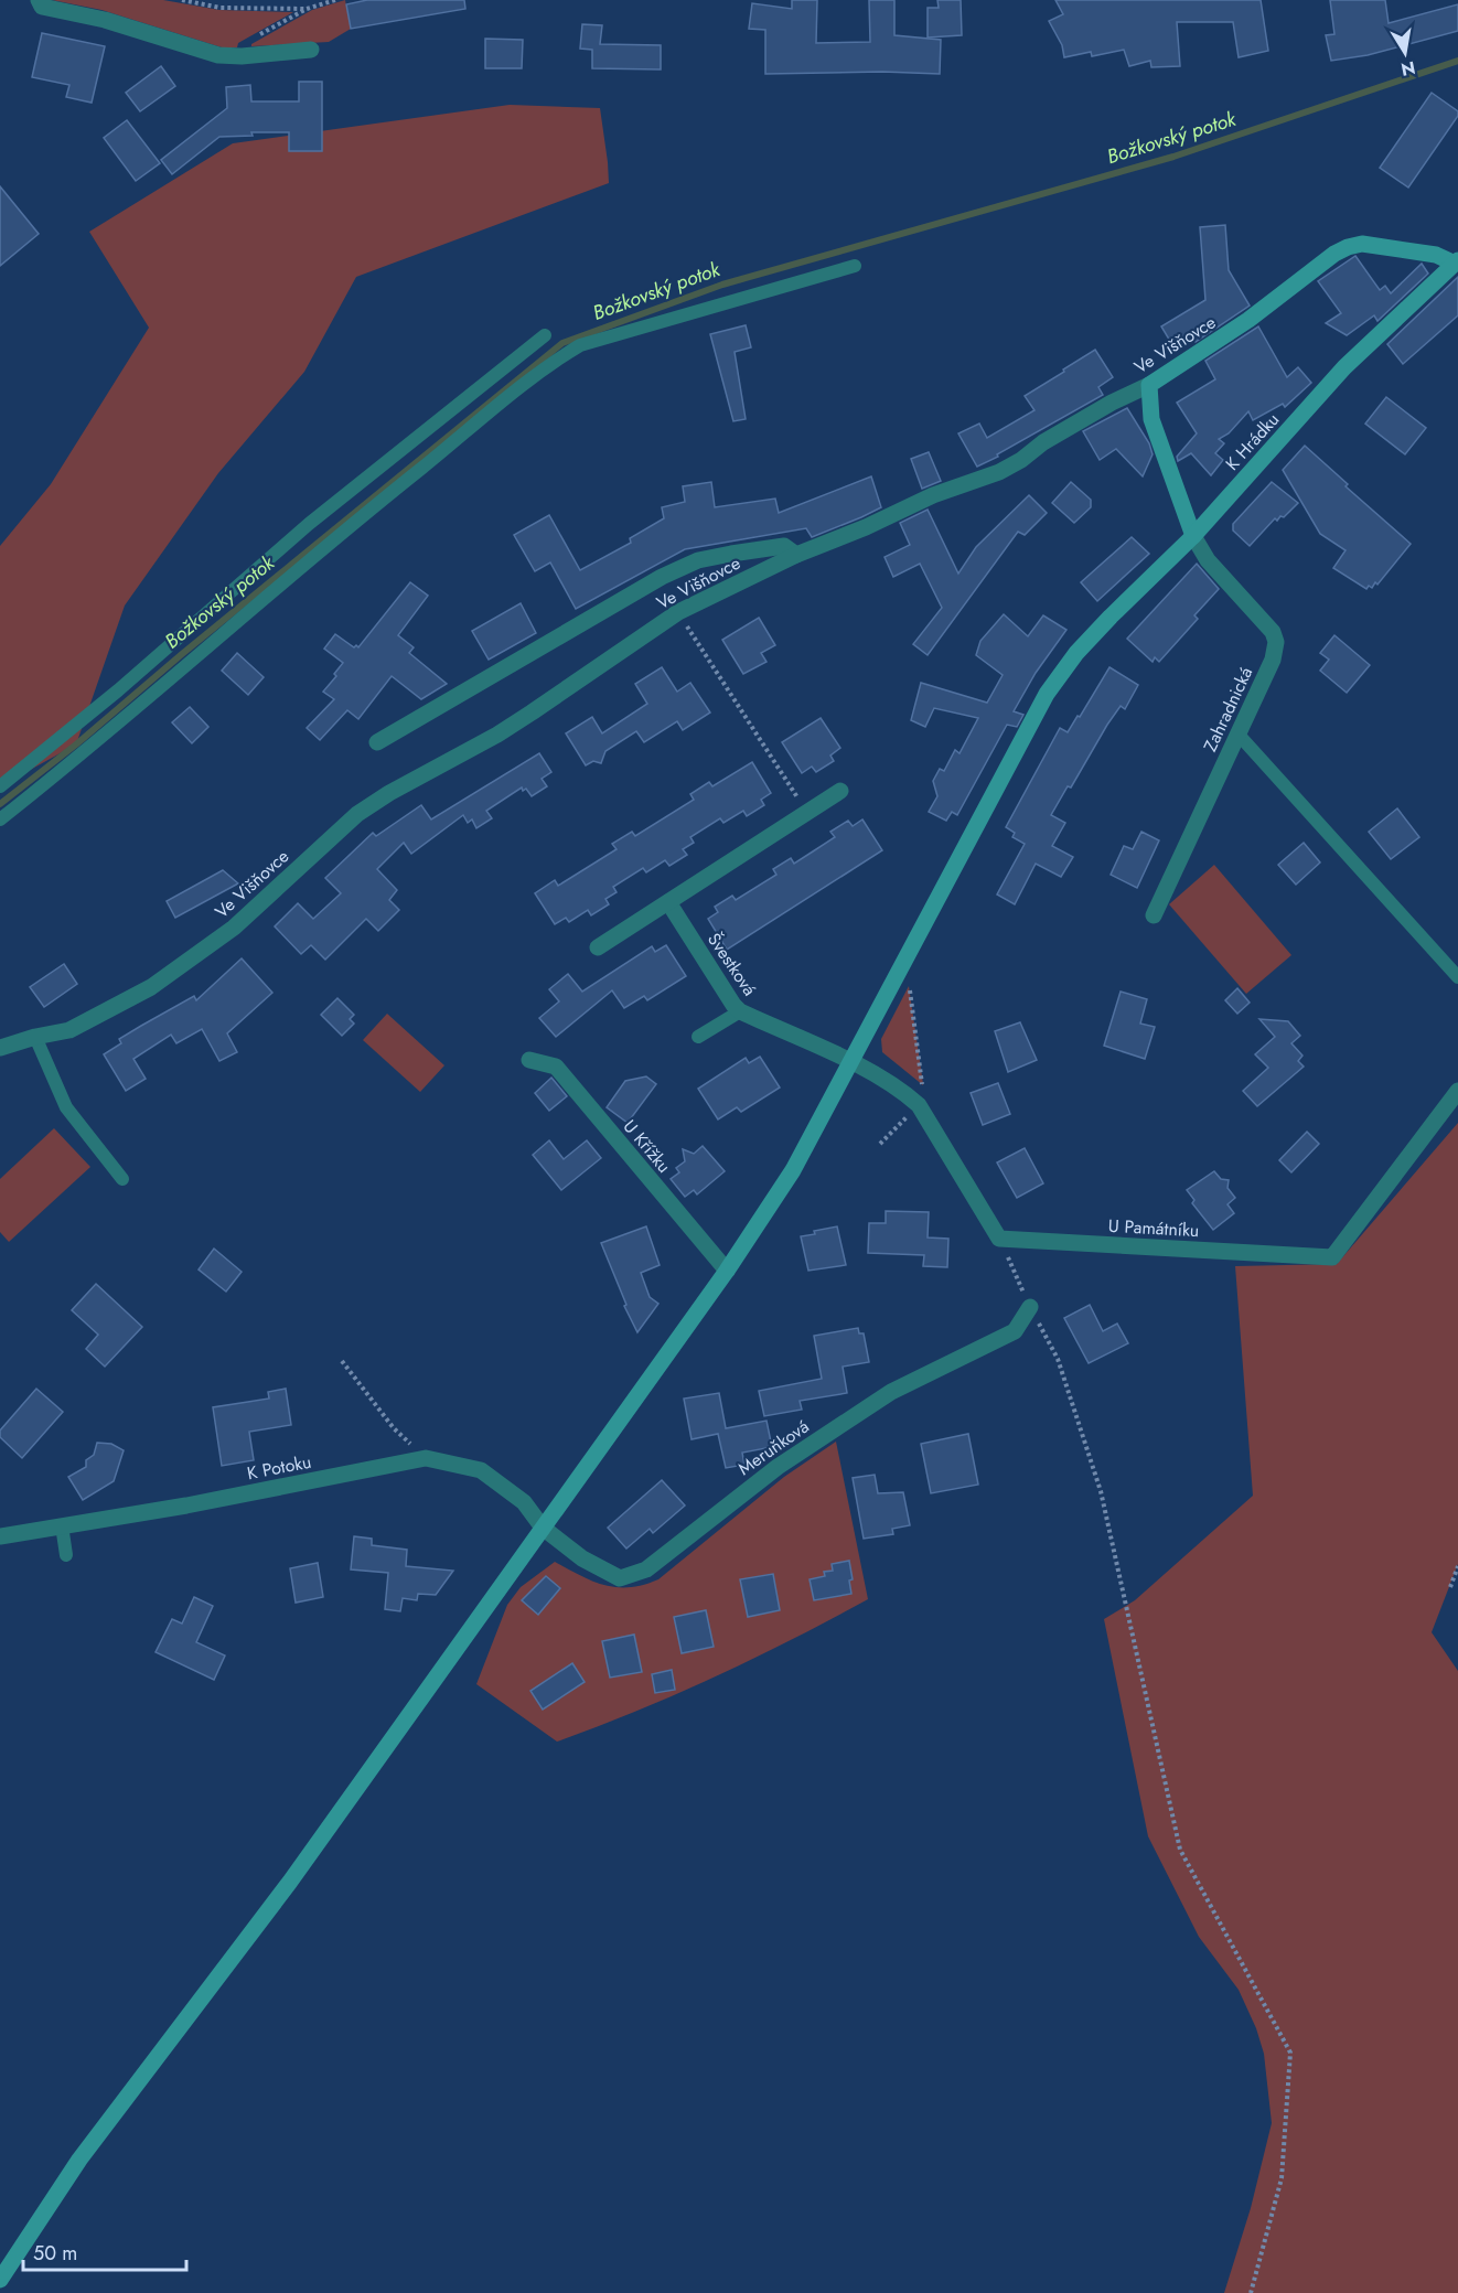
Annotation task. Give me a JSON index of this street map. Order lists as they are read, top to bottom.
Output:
{
  "streets": {
    "street": [
      "Ve Višňovce",
      "K Hrádku",
      "Zahradnická",
      "Švestková",
      "U Křížku",
      "U Památníku",
      "Meruňková",
      "K Potoku"
    ]
  },
  "crossings": [
    ["Ve Višňovce", "K Hrádku"],
    ["K Hrádku", "Zahradnická"],
    ["K Hrádku", "Švestková"],
    ["K Hrádku", "U Křížku"],
    ["K Hrádku", "Meruňková"],
    ["K Hrádku", "K Potoku"],
    ["Meruňková", "K Potoku"]
  ],
  "water": ["Božkovský potok"],
  "scale_bar": "50 m",
  "north": "bottom"
}
